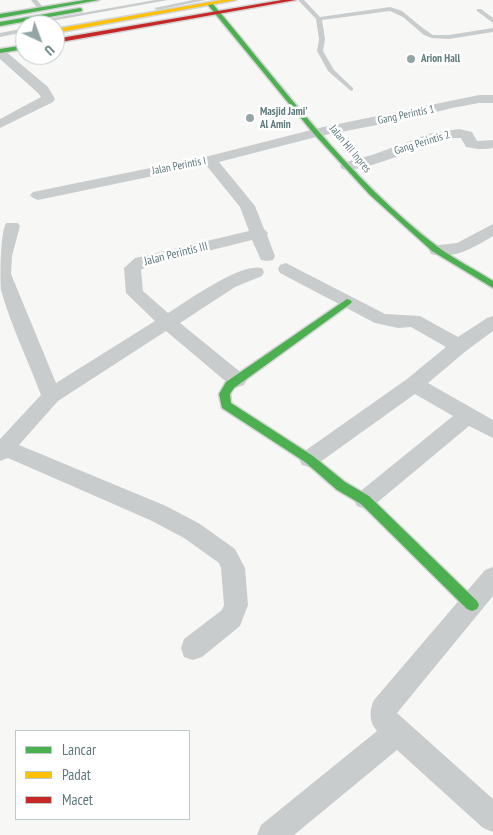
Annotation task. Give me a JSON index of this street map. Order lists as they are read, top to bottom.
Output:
{
  "streets": {
    "main road": ["Jalan HII Inpres"],
    "street": [
      "Gang Perintis 1",
      "Gang Perintis 2",
      "Jalan Perintis I",
      "Jalan Perintis III"
    ]
  },
  "crossings": [
    ["Gang Perintis 1", "Jalan HII Inpres"],
    ["Gang Perintis 1", "Jalan Perintis I"],
    ["Gang Perintis 2", "Jalan HII Inpres"],
    ["Jalan HII Inpres", "Jalan Perintis I"]
  ],
  "places": ["Arion Hall", "Masjid Jami' Al Amin"],
  "legend": ["Lancar", "Padat", "Macet"],
  "north": "bottom right"
}
